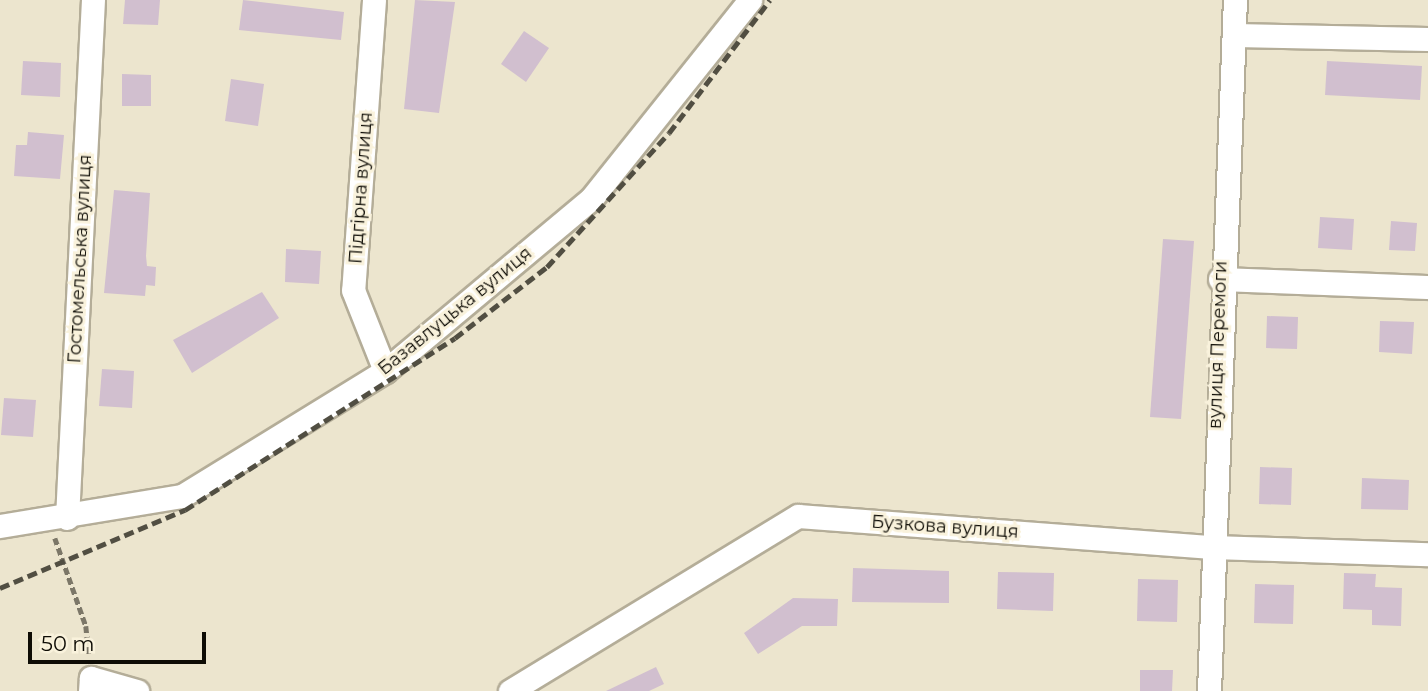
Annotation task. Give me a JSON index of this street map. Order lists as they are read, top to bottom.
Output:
{
  "streets": {
    "street": [
      "Підгірна вулиця",
      "Гостомельська вулиця",
      "Базавлуцька вулиця",
      "вулиця Перемоги",
      "Бузкова вулиця"
    ]
  },
  "crossings": [
    ["Підгірна вулиця", "Базавлуцька вулиця"],
    ["Гостомельська вулиця", "Базавлуцька вулиця"],
    ["вулиця Перемоги", "Бузкова вулиця"]
  ],
  "scale_bar": "50 m"
}
